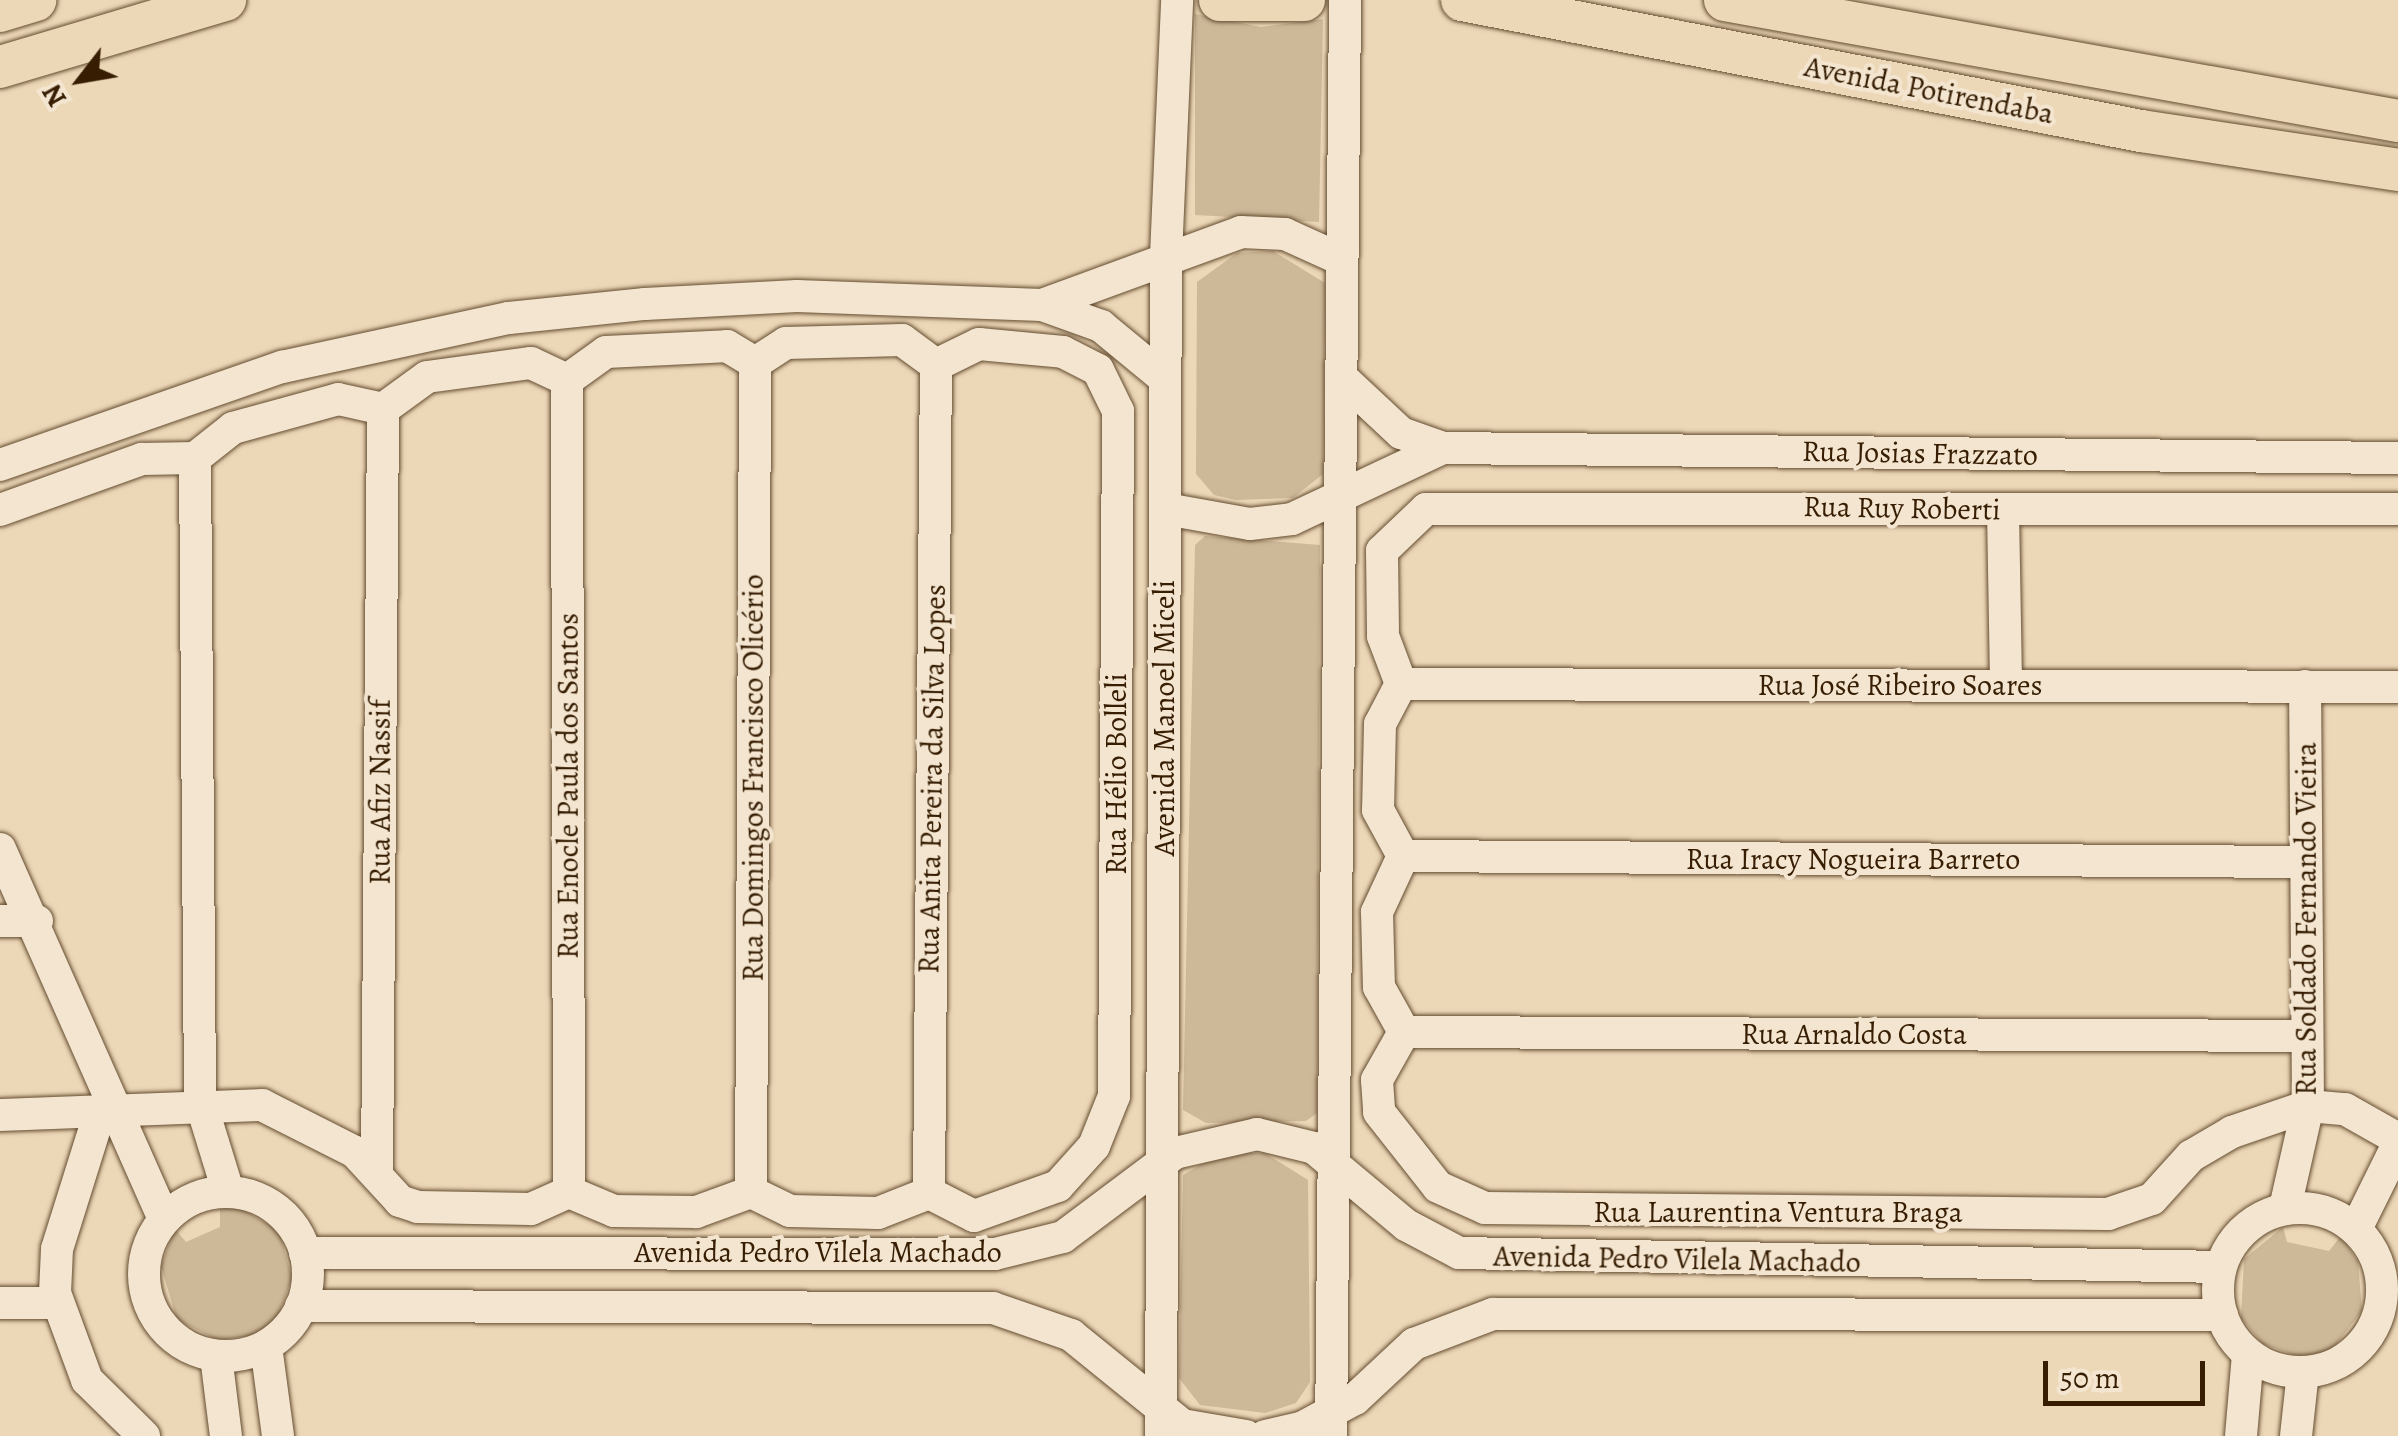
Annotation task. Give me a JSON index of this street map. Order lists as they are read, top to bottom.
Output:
{
  "streets": {
    "main road": ["Avenida Potirendaba"],
    "street": [
      "Rua Josias Frazzato",
      "Rua Ruy Roberti",
      "Rua José Ribeiro Soares",
      "Avenida Manoel Miceli",
      "Rua Hélio Bolleli",
      "Rua Domingos Francisco Olicério",
      "Rua Anita Pereira da Silva Lopes",
      "Rua Enocle Paula dos Santos",
      "Rua Afiz Nassif",
      "Rua Iracy Nogueira Barreto",
      "Rua Soldado Fernando Vieira",
      "Rua Arnaldo Costa",
      "Rua Laurentina Ventura Braga",
      "Avenida Pedro Vilela Machado"
    ]
  },
  "crossings": [
    ["Rua Josias Frazzato", "Avenida Manoel Miceli"],
    ["Rua Ruy Roberti", "Rua José Ribeiro Soares"],
    ["Rua José Ribeiro Soares", "Rua Soldado Fernando Vieira"],
    ["Avenida Manoel Miceli", "Avenida Pedro Vilela Machado"],
    ["Rua Hélio Bolleli", "Rua Anita Pereira da Silva Lopes"],
    ["Rua Iracy Nogueira Barreto", "Rua Soldado Fernando Vieira"],
    ["Rua Soldado Fernando Vieira", "Rua Arnaldo Costa"],
    ["Rua Soldado Fernando Vieira", "Rua Laurentina Ventura Braga"],
    ["Rua Soldado Fernando Vieira", "Avenida Pedro Vilela Machado"],
    ["Rua Arnaldo Costa", "Rua Laurentina Ventura Braga"]
  ],
  "scale_bar": "50 m",
  "north": "bottom left"
}
